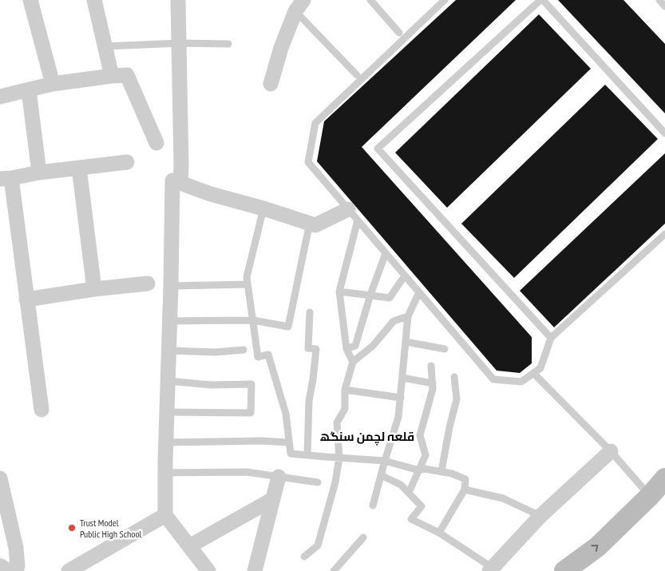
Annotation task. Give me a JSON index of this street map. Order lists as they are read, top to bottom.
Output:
{
  "districts": ["قلعہ لچمن سنگھ"],
  "places": ["Trust Model Public High School"]
}
